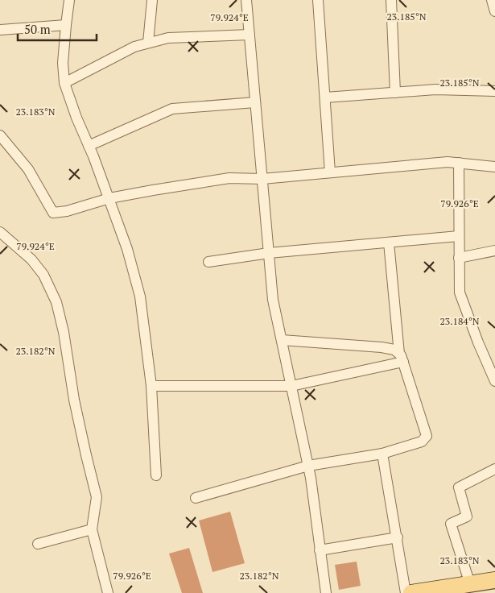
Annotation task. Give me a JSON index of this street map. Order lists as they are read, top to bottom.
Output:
{
  "scale_bar": "50 m",
  "coordinates": [
    "23.185°N",
    "79.924°E",
    "23.183°N",
    "79.926°E",
    "23.184°N",
    "23.182°N"
  ]
}
